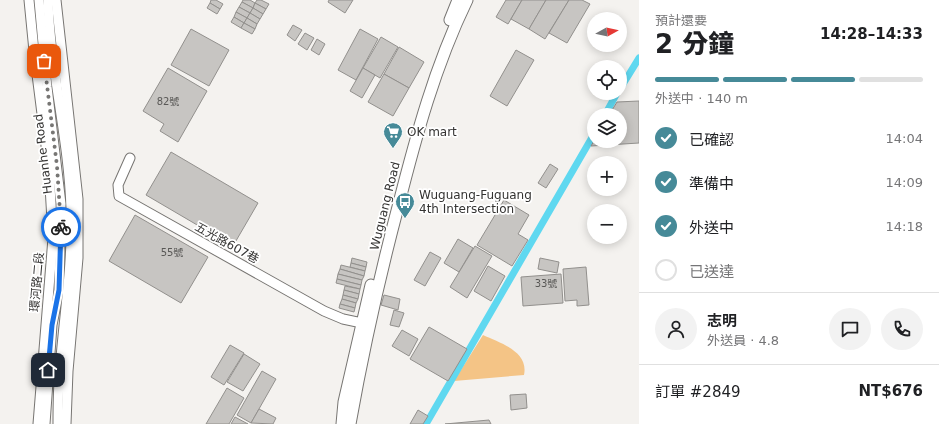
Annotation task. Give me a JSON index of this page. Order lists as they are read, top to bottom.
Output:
{
  "streets": {
    "main road": ["Wuguang Road"],
    "street": ["Huanhe Road", "五光路607巷", "環河路二段"]
  },
  "crossings": [
    ["Huanhe Road", "環河路二段"],
    ["Wuguang Road", "五光路607巷"]
  ],
  "places": {
    "supermarket": ["OK mart"],
    "bus stop": ["Wuguang-Fuguang 4th Intersection"]
  },
  "house_numbers": ["82號", "55號", "33號"],
  "north": "right",
  "page": {
    "heading": ["2 分鐘", "預計還要", "14:28–14:33"],
    "panel": [
      "志明",
      "外送員 · 4.8",
      "訂單 #2849",
      "NT$676"
    ],
    "map_buttons": ["+", "−"],
    "bar": "外送中 · 140 m",
    "list": [
      ["已確認", "14:04"],
      ["準備中", "14:09"],
      ["外送中", "14:18"],
      "已送達"
    ]
  }
}
